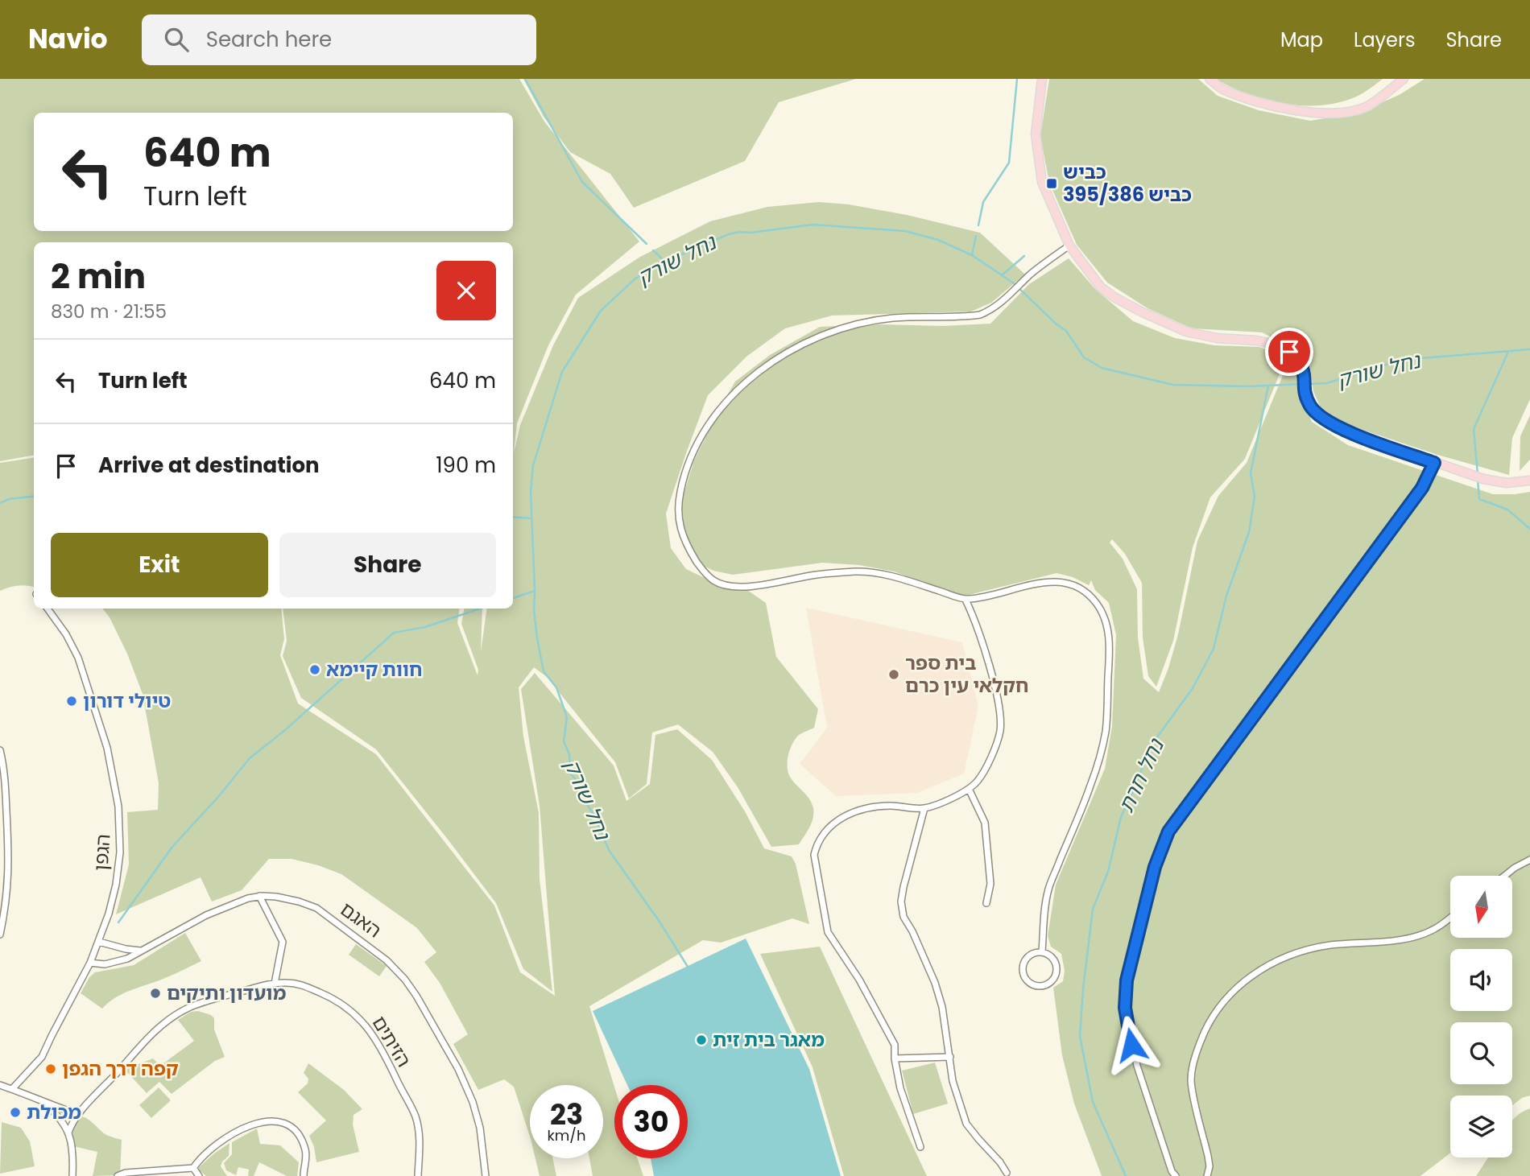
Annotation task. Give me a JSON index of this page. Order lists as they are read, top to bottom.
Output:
{
  "streets": {
    "street": ["הגפן", "האגם", "הזיתים"]
  },
  "crossings": [
    ["הגפן", "האגם"]
  ],
  "water": ["נחל שורק", "נחל חרת"],
  "places": {
    "transit": ["כביש 395/כביש 386"],
    "other": [
      "חוות קיימא",
      "בית ספר חקלאי עין כרם",
      "טיולי דורון",
      "מועדון ותיקים",
      "מאגר בית זית",
      "קפה דרך הגפן",
      "מכולת"
    ]
  },
  "north": "bottom",
  "page": {
    "header": "Navio",
    "search": "Search here",
    "nav": ["Map", "Layers", "Share"],
    "turn": ["640 m", "Turn left"],
    "heading": ["2 min", "830 m · 21:55"],
    "list": [
      {
        "name": "Turn left",
        "value": "640 m"
      },
      {
        "name": "Arrive at destination",
        "value": "190 m"
      }
    ],
    "buttons": ["Exit", "Share"],
    "speed": "23 km/h",
    "limit": "30"
  }
}
